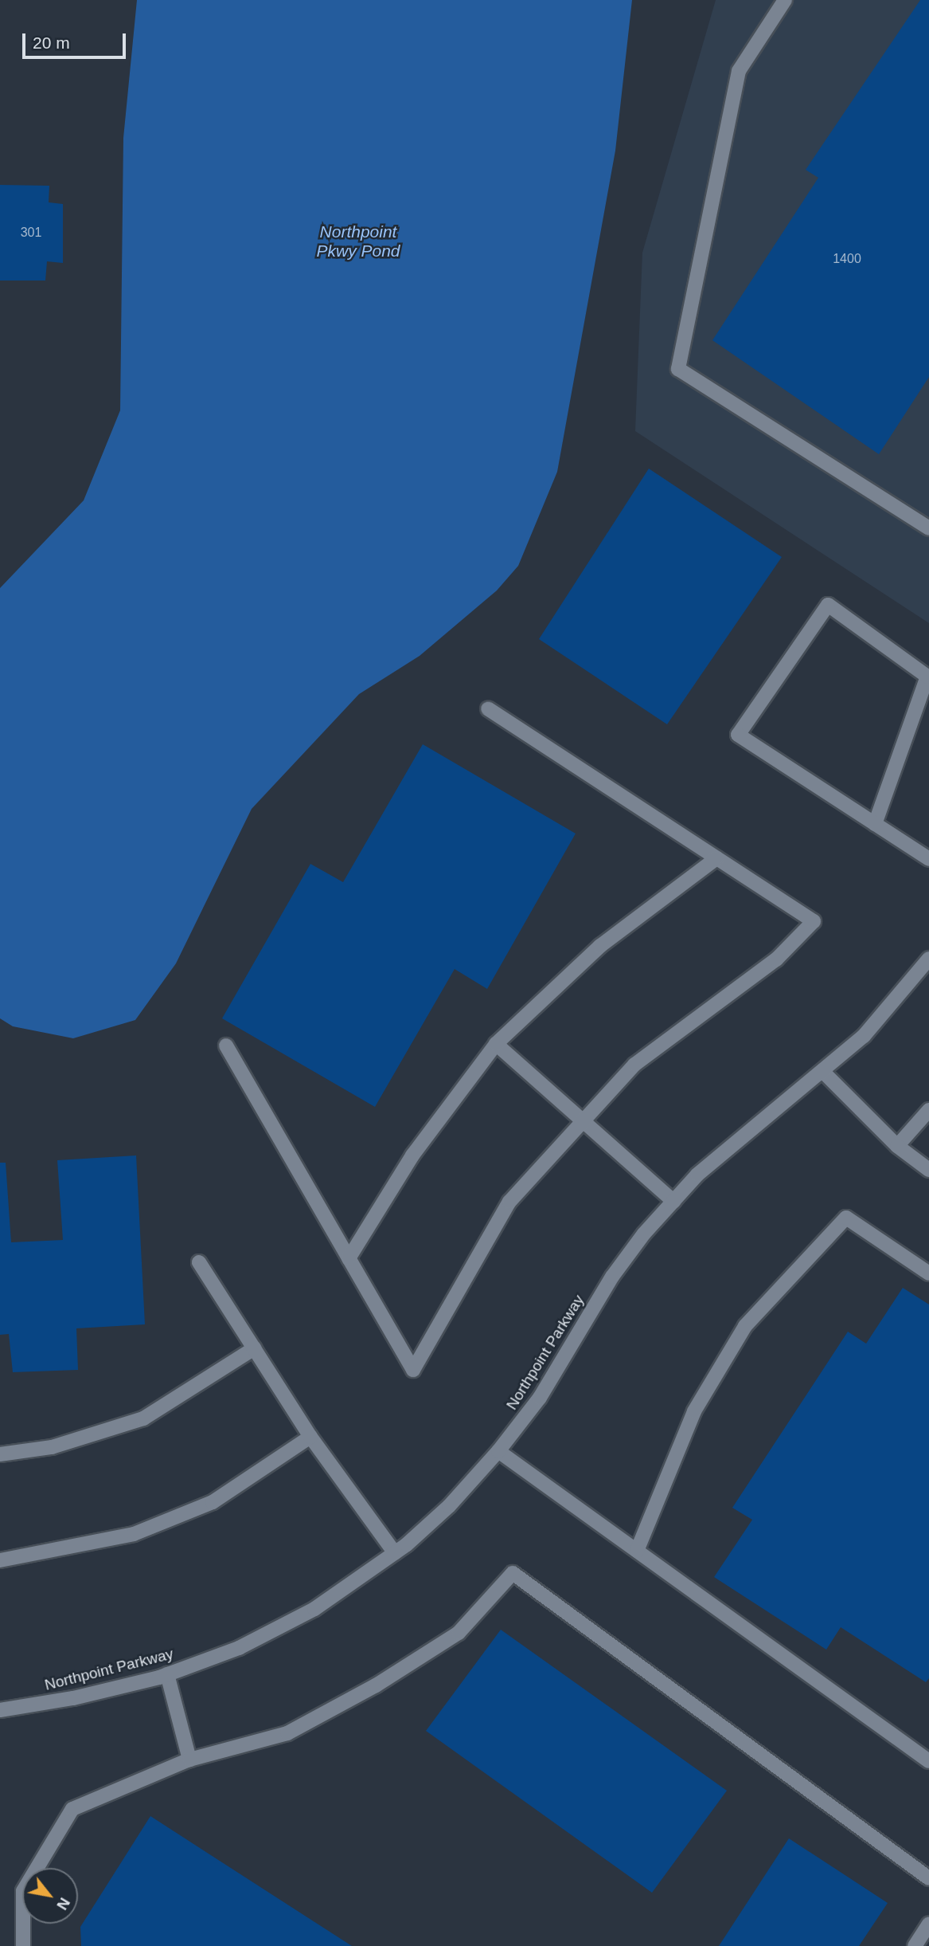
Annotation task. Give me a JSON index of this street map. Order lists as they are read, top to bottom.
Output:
{
  "streets": {
    "street": ["Northpoint Parkway"]
  },
  "water": ["Northpoint Pkwy Pond"],
  "house_numbers": ["301", "1400"],
  "scale_bar": "20 m",
  "north": "bottom right"
}
